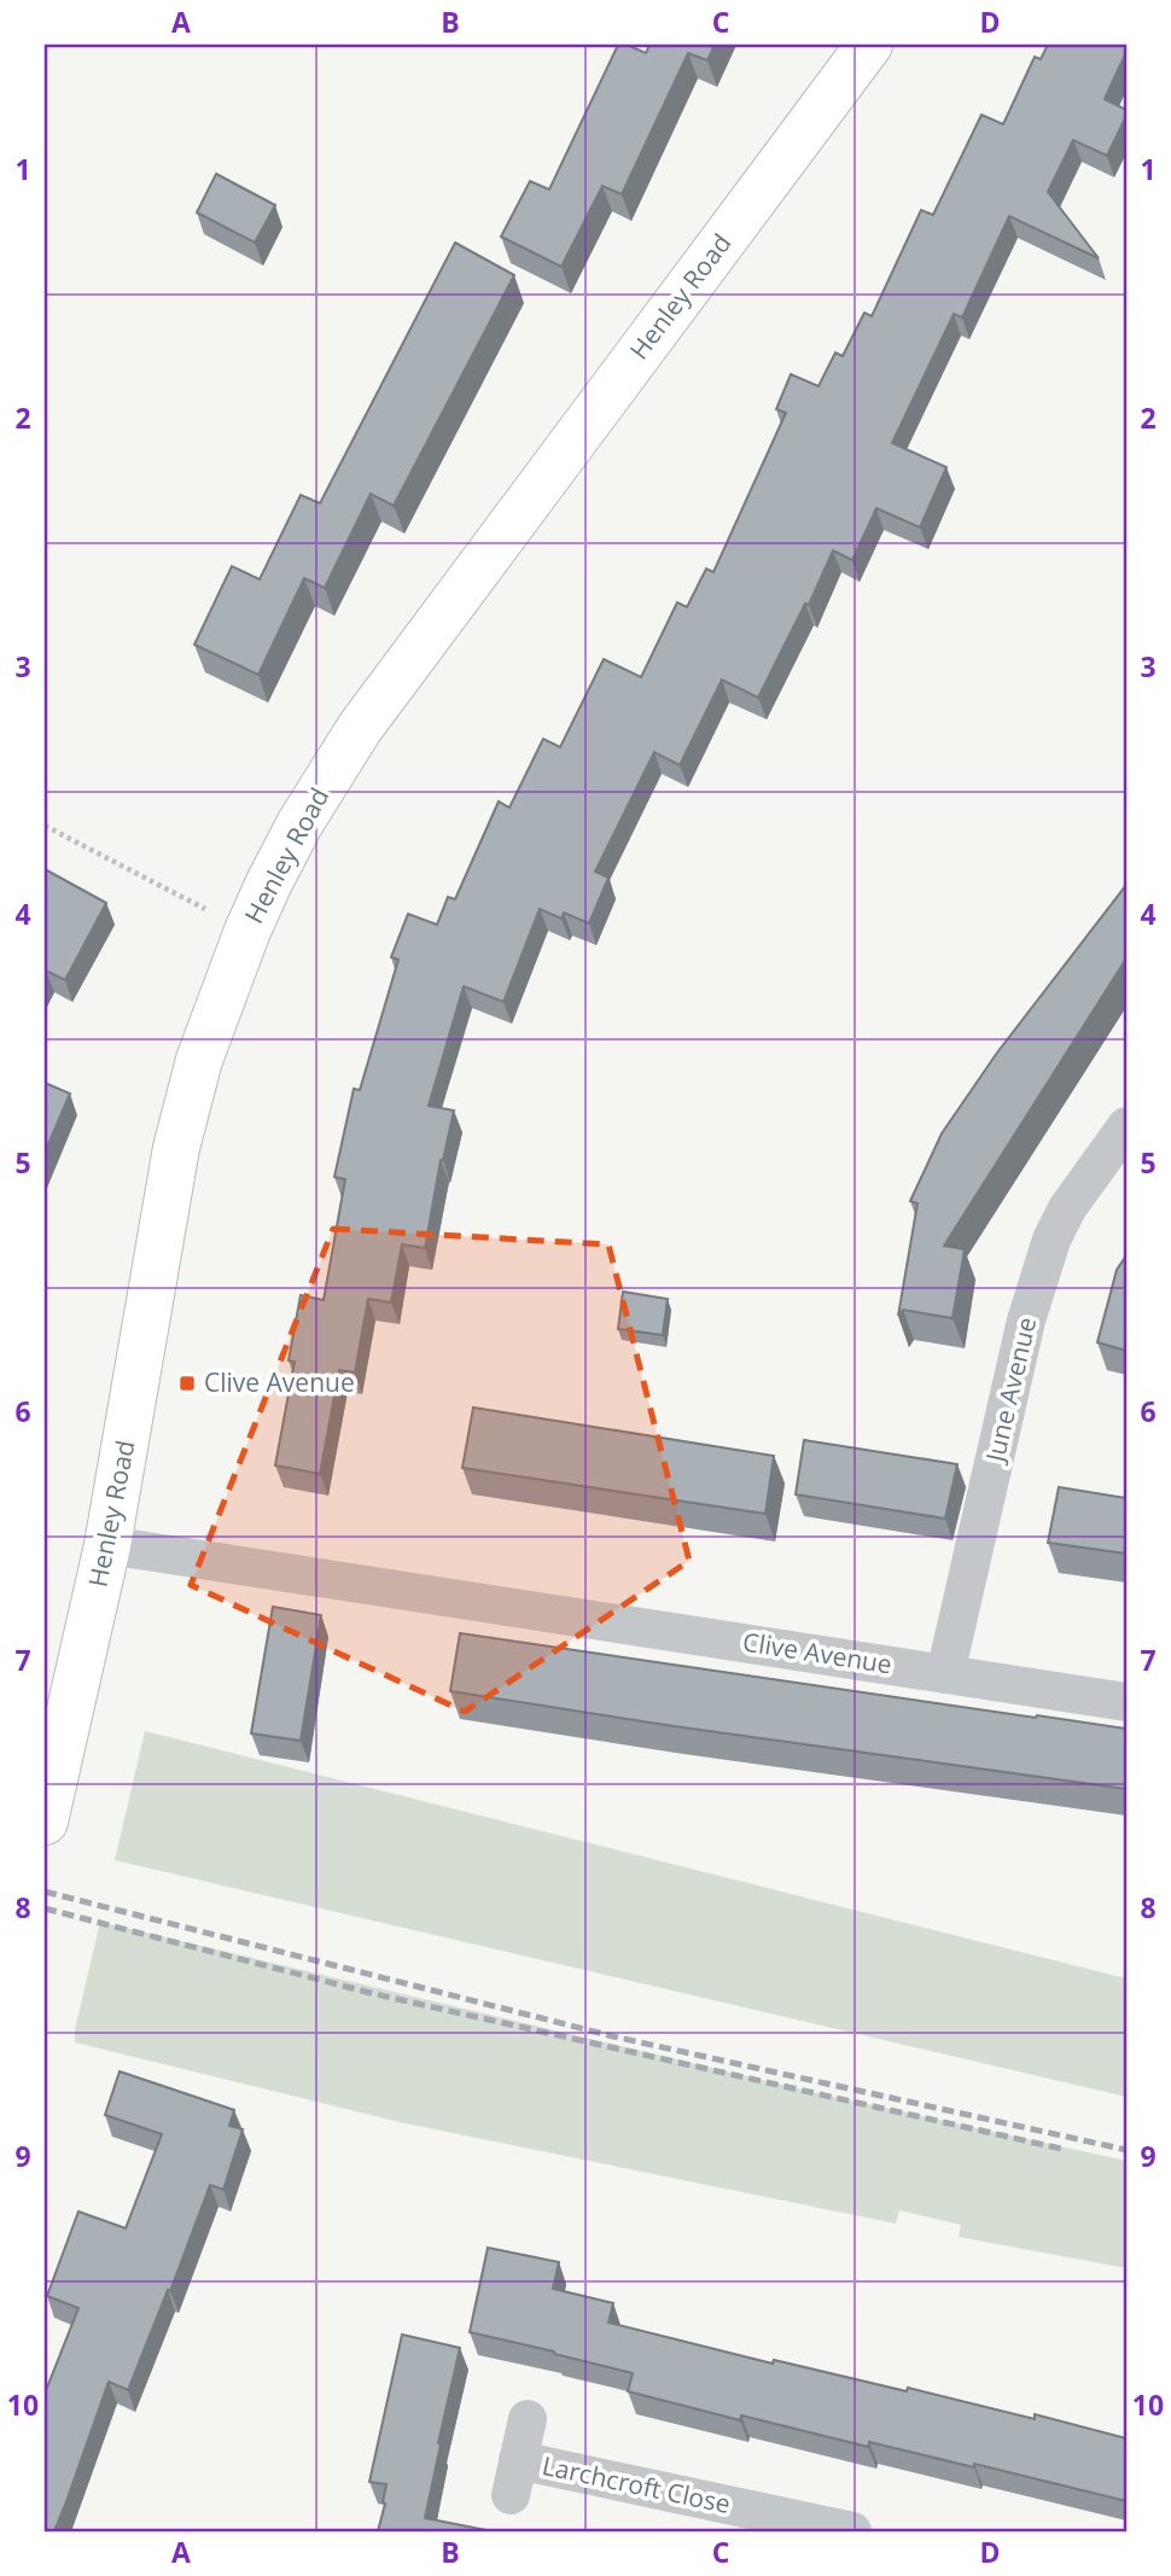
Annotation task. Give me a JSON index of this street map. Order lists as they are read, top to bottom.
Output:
{
  "streets": {
    "street": [
      "Henley Road",
      "June Avenue",
      "Clive Avenue",
      "Larchcroft Close"
    ]
  },
  "crossings": [
    ["Henley Road", "Clive Avenue"],
    ["June Avenue", "Clive Avenue"]
  ],
  "places": {
    "transit": ["Clive Avenue"]
  },
  "grid": {
    "columns": [
      "A",
      "B",
      "C",
      "D"
    ],
    "rows": [
      "1",
      "2",
      "3",
      "4",
      "5",
      "6",
      "7",
      "8",
      "9",
      "10"
    ]
  }
}
